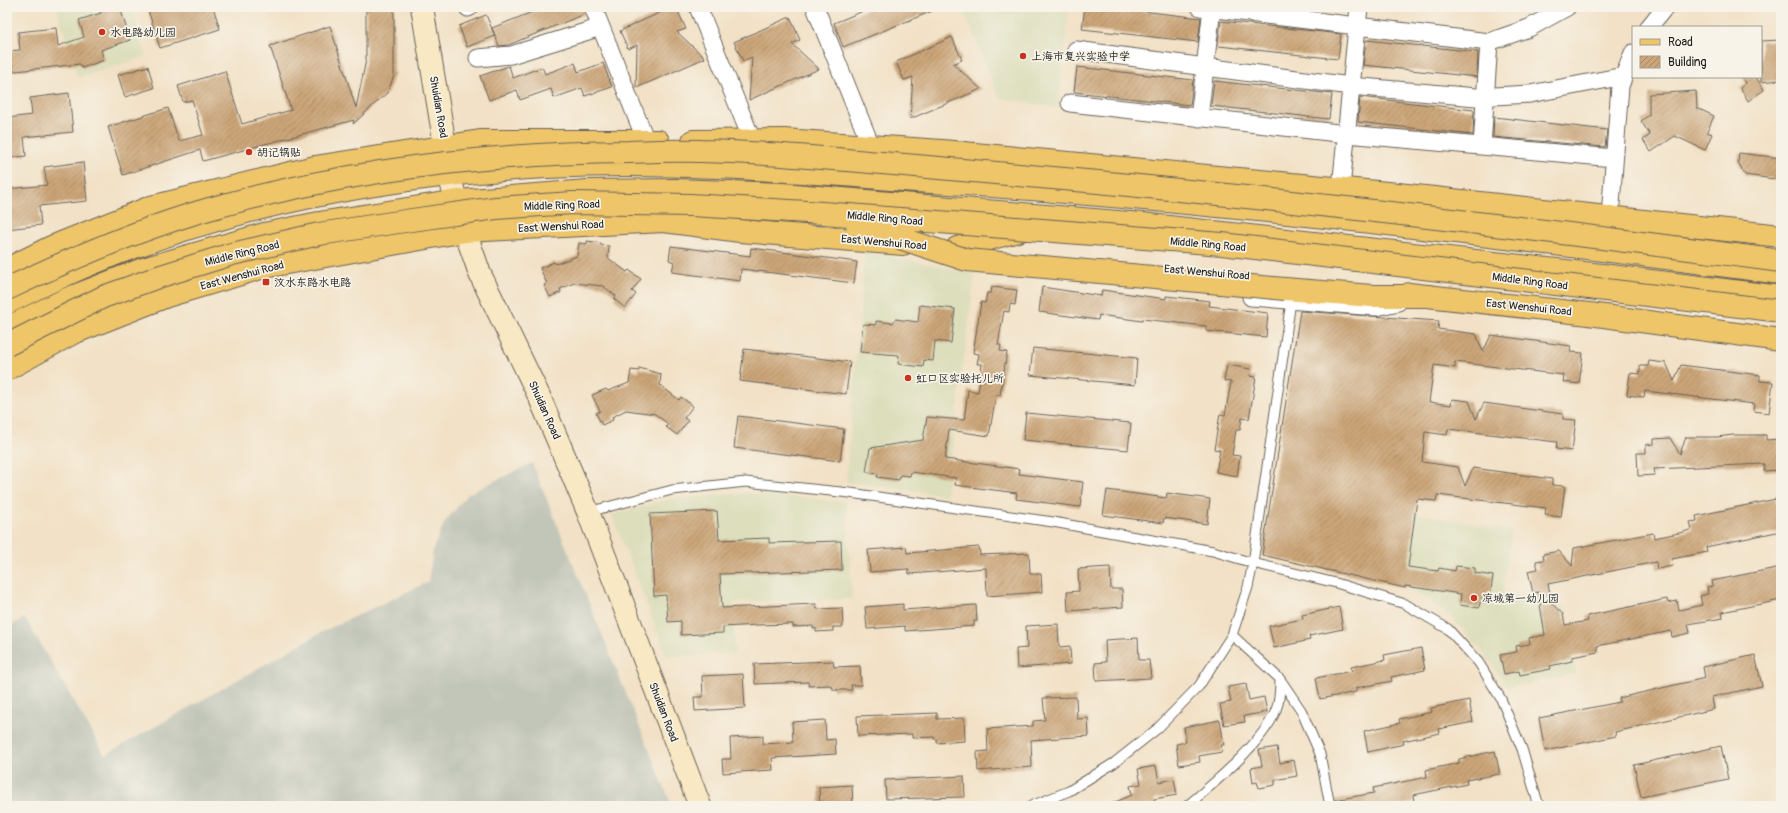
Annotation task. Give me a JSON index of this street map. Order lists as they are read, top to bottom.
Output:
{
  "streets": {
    "main road": ["Shuidian Road", "Middle Ring Road", "East Wenshui Road"]
  },
  "crossings": [
    ["Shuidian Road", "East Wenshui Road"]
  ],
  "places": {
    "other": [
      "水电路幼儿园",
      "上海市复兴实验中学",
      "胡记锅贴",
      "虹口区实验托儿所",
      "凉城第一幼儿园"
    ],
    "transit": ["汶水东路水电路"]
  },
  "legend": ["Road", "Building"]
}
